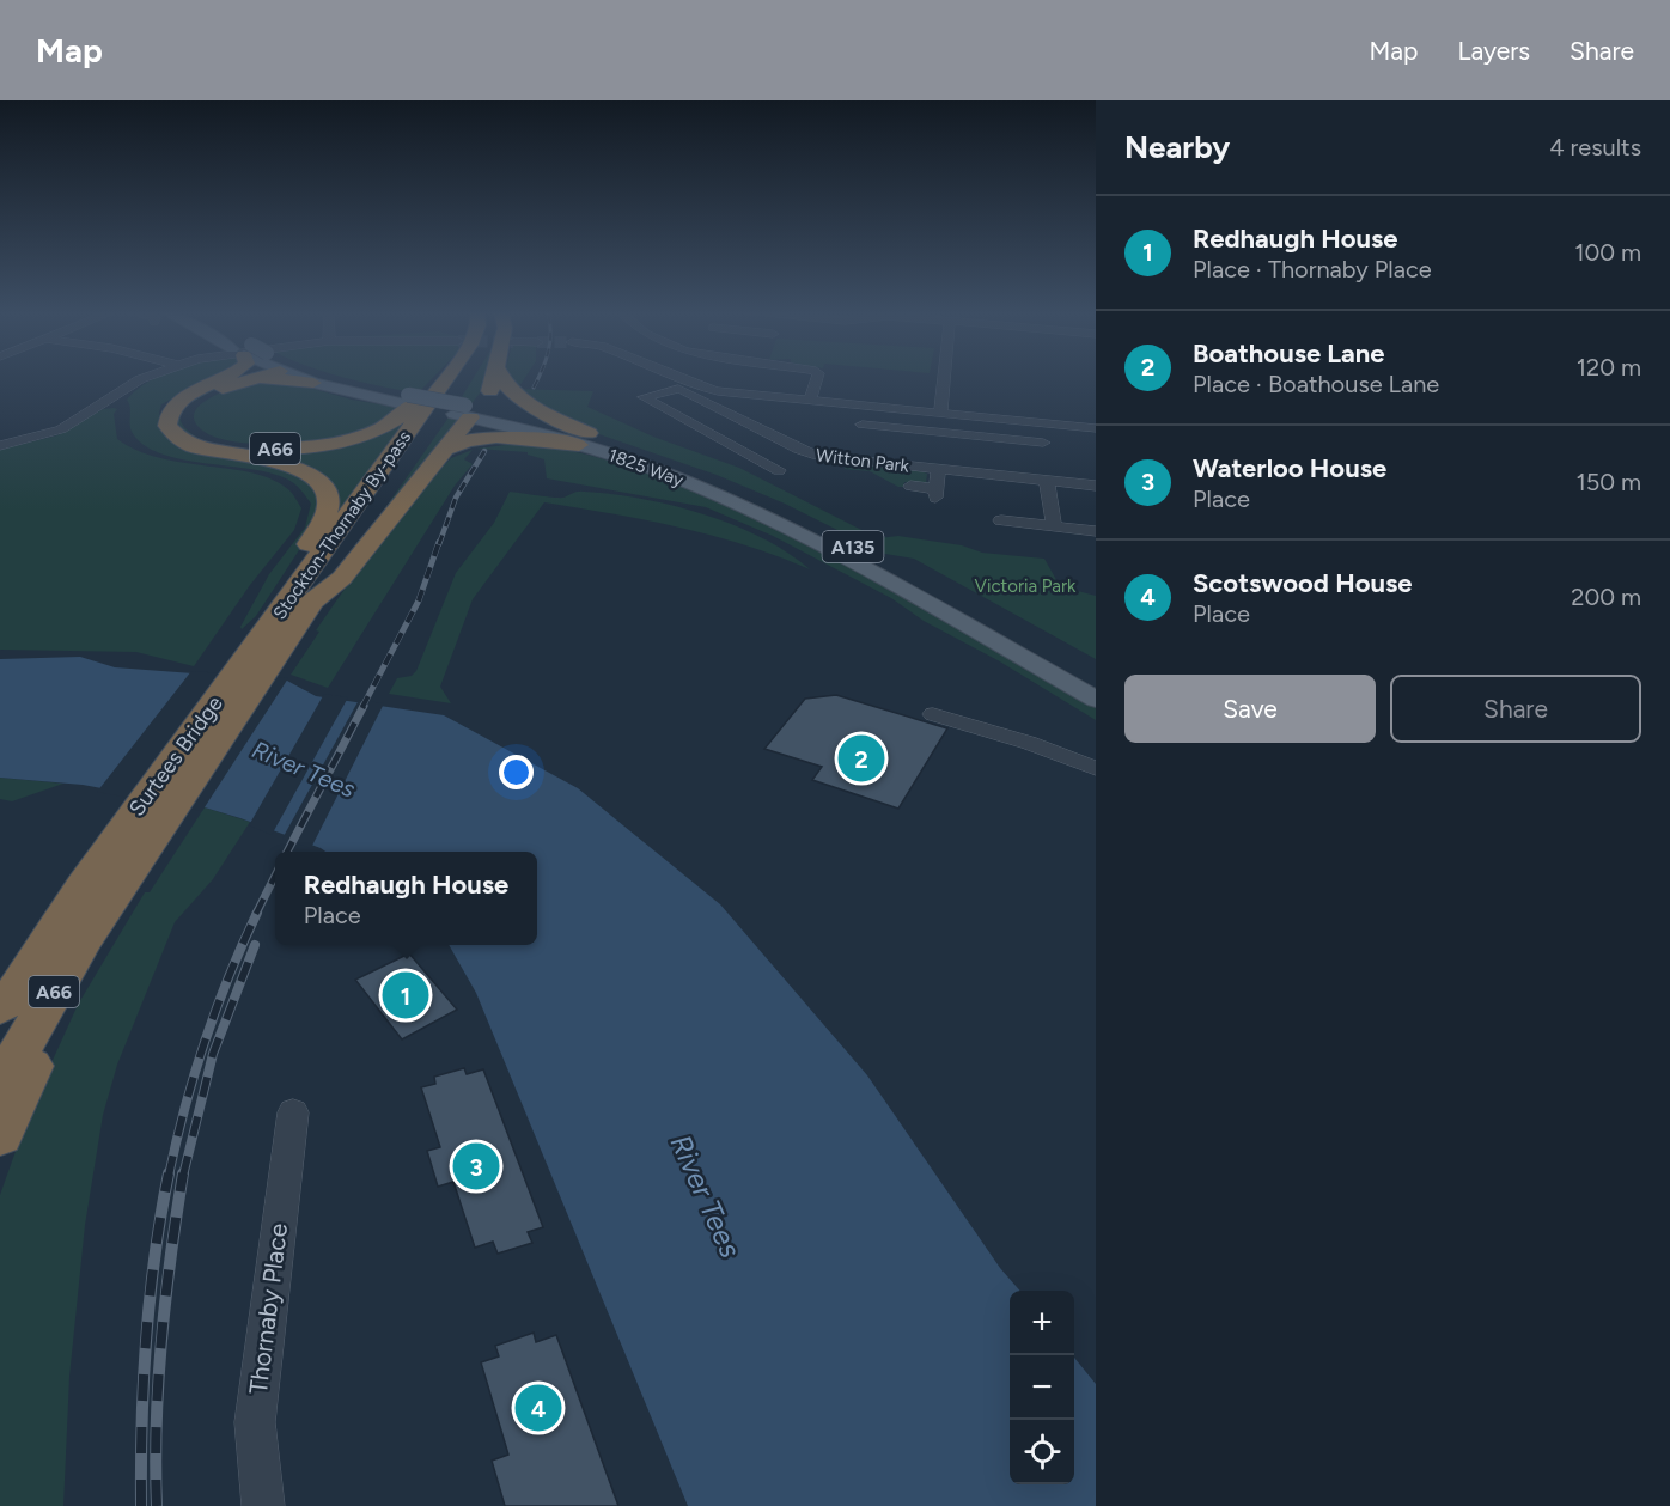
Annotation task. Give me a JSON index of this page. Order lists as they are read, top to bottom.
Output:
{
  "streets": {
    "highway": [
      "A66",
      "Stockton-Thornaby By-pass",
      "A135",
      "Surtees Bridge"
    ],
    "main road": ["1825 Way"],
    "street": ["Witton Park", "Thornaby Place"]
  },
  "crossings": [
    ["A66", "1825 Way"],
    ["A66", "Stockton-Thornaby By-pass"],
    ["A66", "A135"],
    ["A66", "Surtees Bridge"],
    ["1825 Way", "A135"],
    ["Stockton-Thornaby By-pass", "Surtees Bridge"]
  ],
  "water": ["River Tees"],
  "parks": ["Victoria Park"],
  "page": {
    "header": "Map",
    "nav": ["Map", "Layers", "Share"],
    "heading": ["Nearby", "4 results"],
    "list": [
      {
        "mark": "1",
        "name": "Redhaugh House",
        "note": "Place · Thornaby Place",
        "value": "100 m"
      },
      {
        "mark": "2",
        "name": "Boathouse Lane",
        "note": "Place · Boathouse Lane",
        "value": "120 m"
      },
      {
        "mark": "3",
        "name": "Waterloo House",
        "note": "Place",
        "value": "150 m"
      },
      {
        "mark": "4",
        "name": "Scotswood House",
        "note": "Place",
        "value": "200 m"
      }
    ],
    "buttons": ["Save", "Share"],
    "pins": [
      "2",
      "1",
      "3",
      "4"
    ],
    "popup": ["Redhaugh House", "Place"],
    "map_buttons": ["+", "−"]
  }
}
